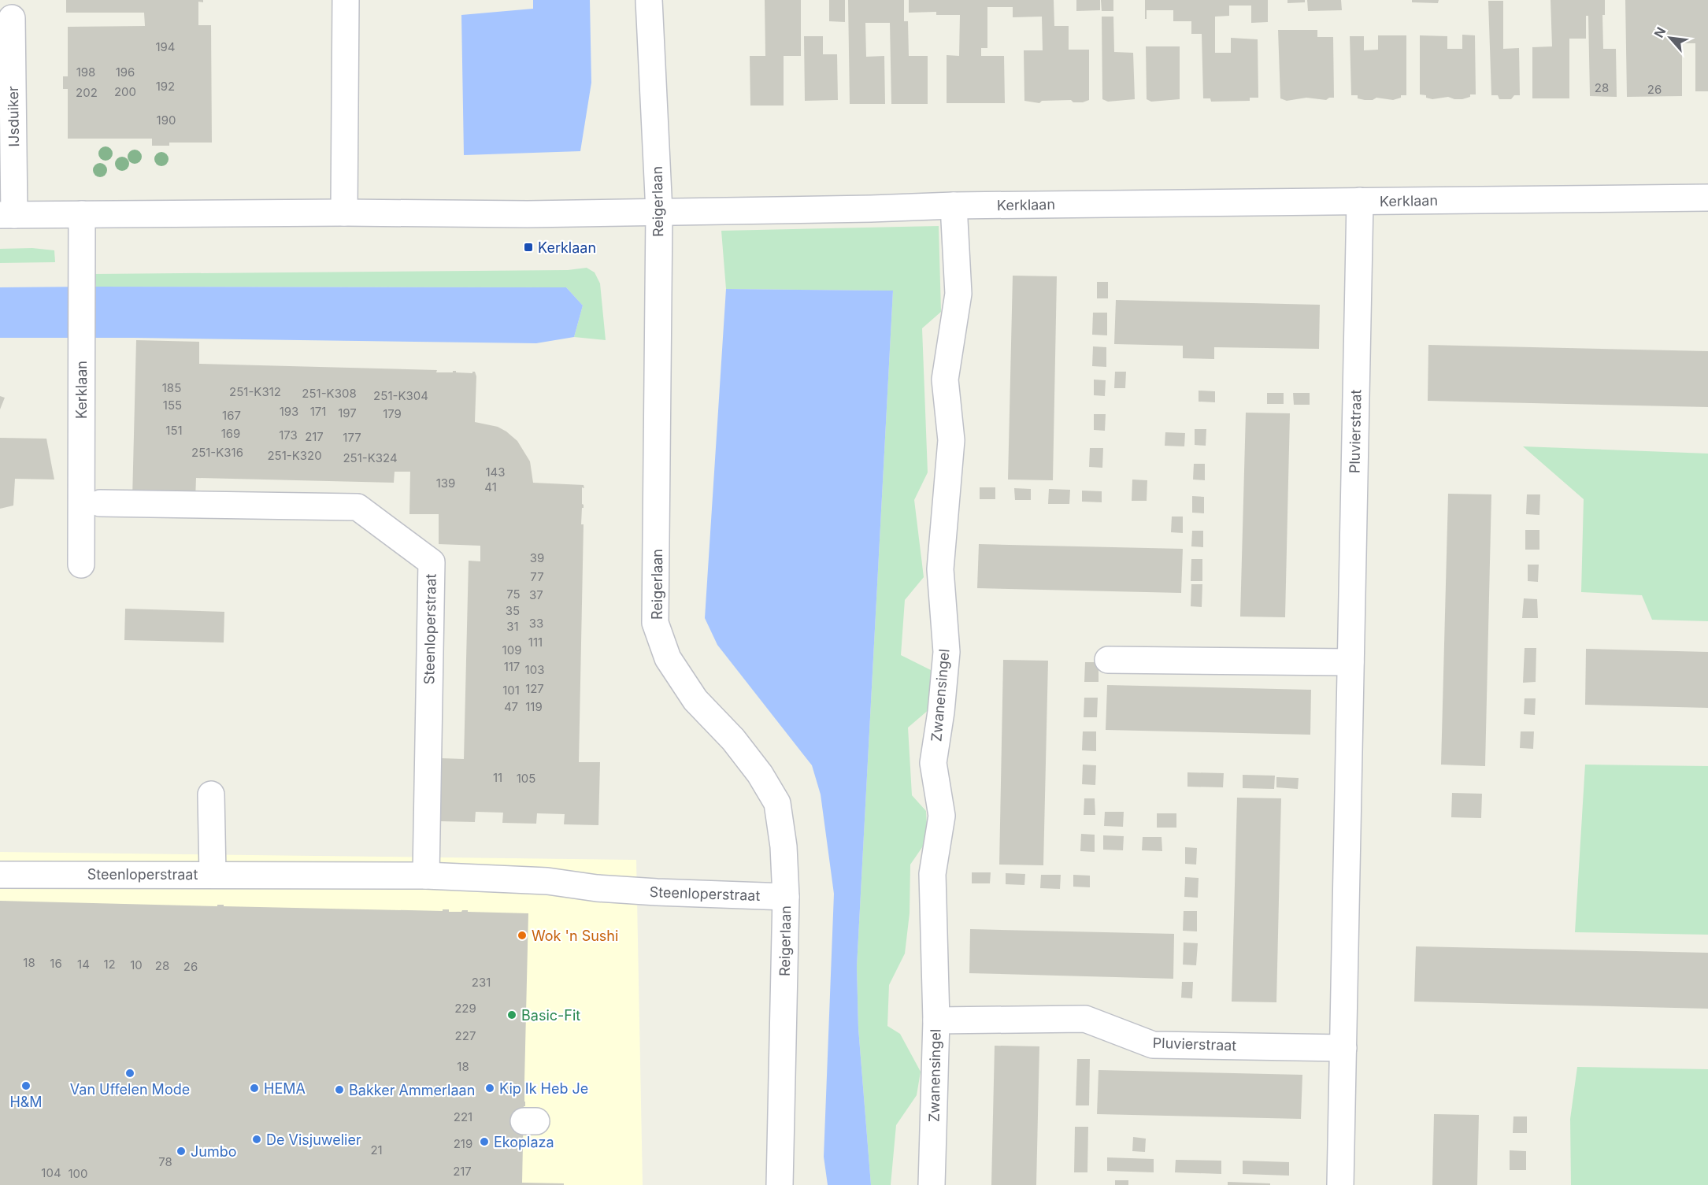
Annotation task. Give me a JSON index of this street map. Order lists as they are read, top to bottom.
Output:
{
  "streets": {
    "street": [
      "IJsduiker",
      "Kerklaan",
      "Reigerlaan",
      "Pluvierstraat",
      "Steenloperstraat",
      "Zwanensingel"
    ]
  },
  "crossings": [
    ["IJsduiker", "Kerklaan"],
    ["Kerklaan", "Reigerlaan"],
    ["Kerklaan", "Pluvierstraat"],
    ["Kerklaan", "Zwanensingel"],
    ["Reigerlaan", "Steenloperstraat"],
    ["Pluvierstraat", "Zwanensingel"]
  ],
  "places": {
    "transit": ["Kerklaan"],
    "other": [
      "Wok 'n Sushi",
      "Basic-Fit",
      "Van Uffelen Mode",
      "H&M",
      "HEMA",
      "Kip Ik Heb Je",
      "Bakker Ammerlaan",
      "De Visjuwelier",
      "Ekoplaza",
      "Jumbo"
    ]
  },
  "house_numbers": [
    "194",
    "198",
    "196",
    "192",
    "28",
    "26",
    "200",
    "202",
    "190",
    "185",
    "251-K312",
    "251-K308",
    "251-K304",
    "155",
    "193",
    "171",
    "197",
    "179",
    "167",
    "151",
    "169",
    "173",
    "217",
    "177",
    "251-K316",
    "251-K320",
    "251-K324",
    "143",
    "139",
    "41",
    "39",
    "77",
    "75",
    "37",
    "35",
    "33",
    "31",
    "111",
    "109",
    "117",
    "103",
    "127",
    "101",
    "47",
    "119",
    "11",
    "105",
    "18",
    "16",
    "14",
    "12",
    "10",
    "28",
    "26",
    "231",
    "229",
    "227",
    "18",
    "221",
    "219",
    "21",
    "78",
    "217",
    "104",
    "100"
  ],
  "north": "top left"
}
